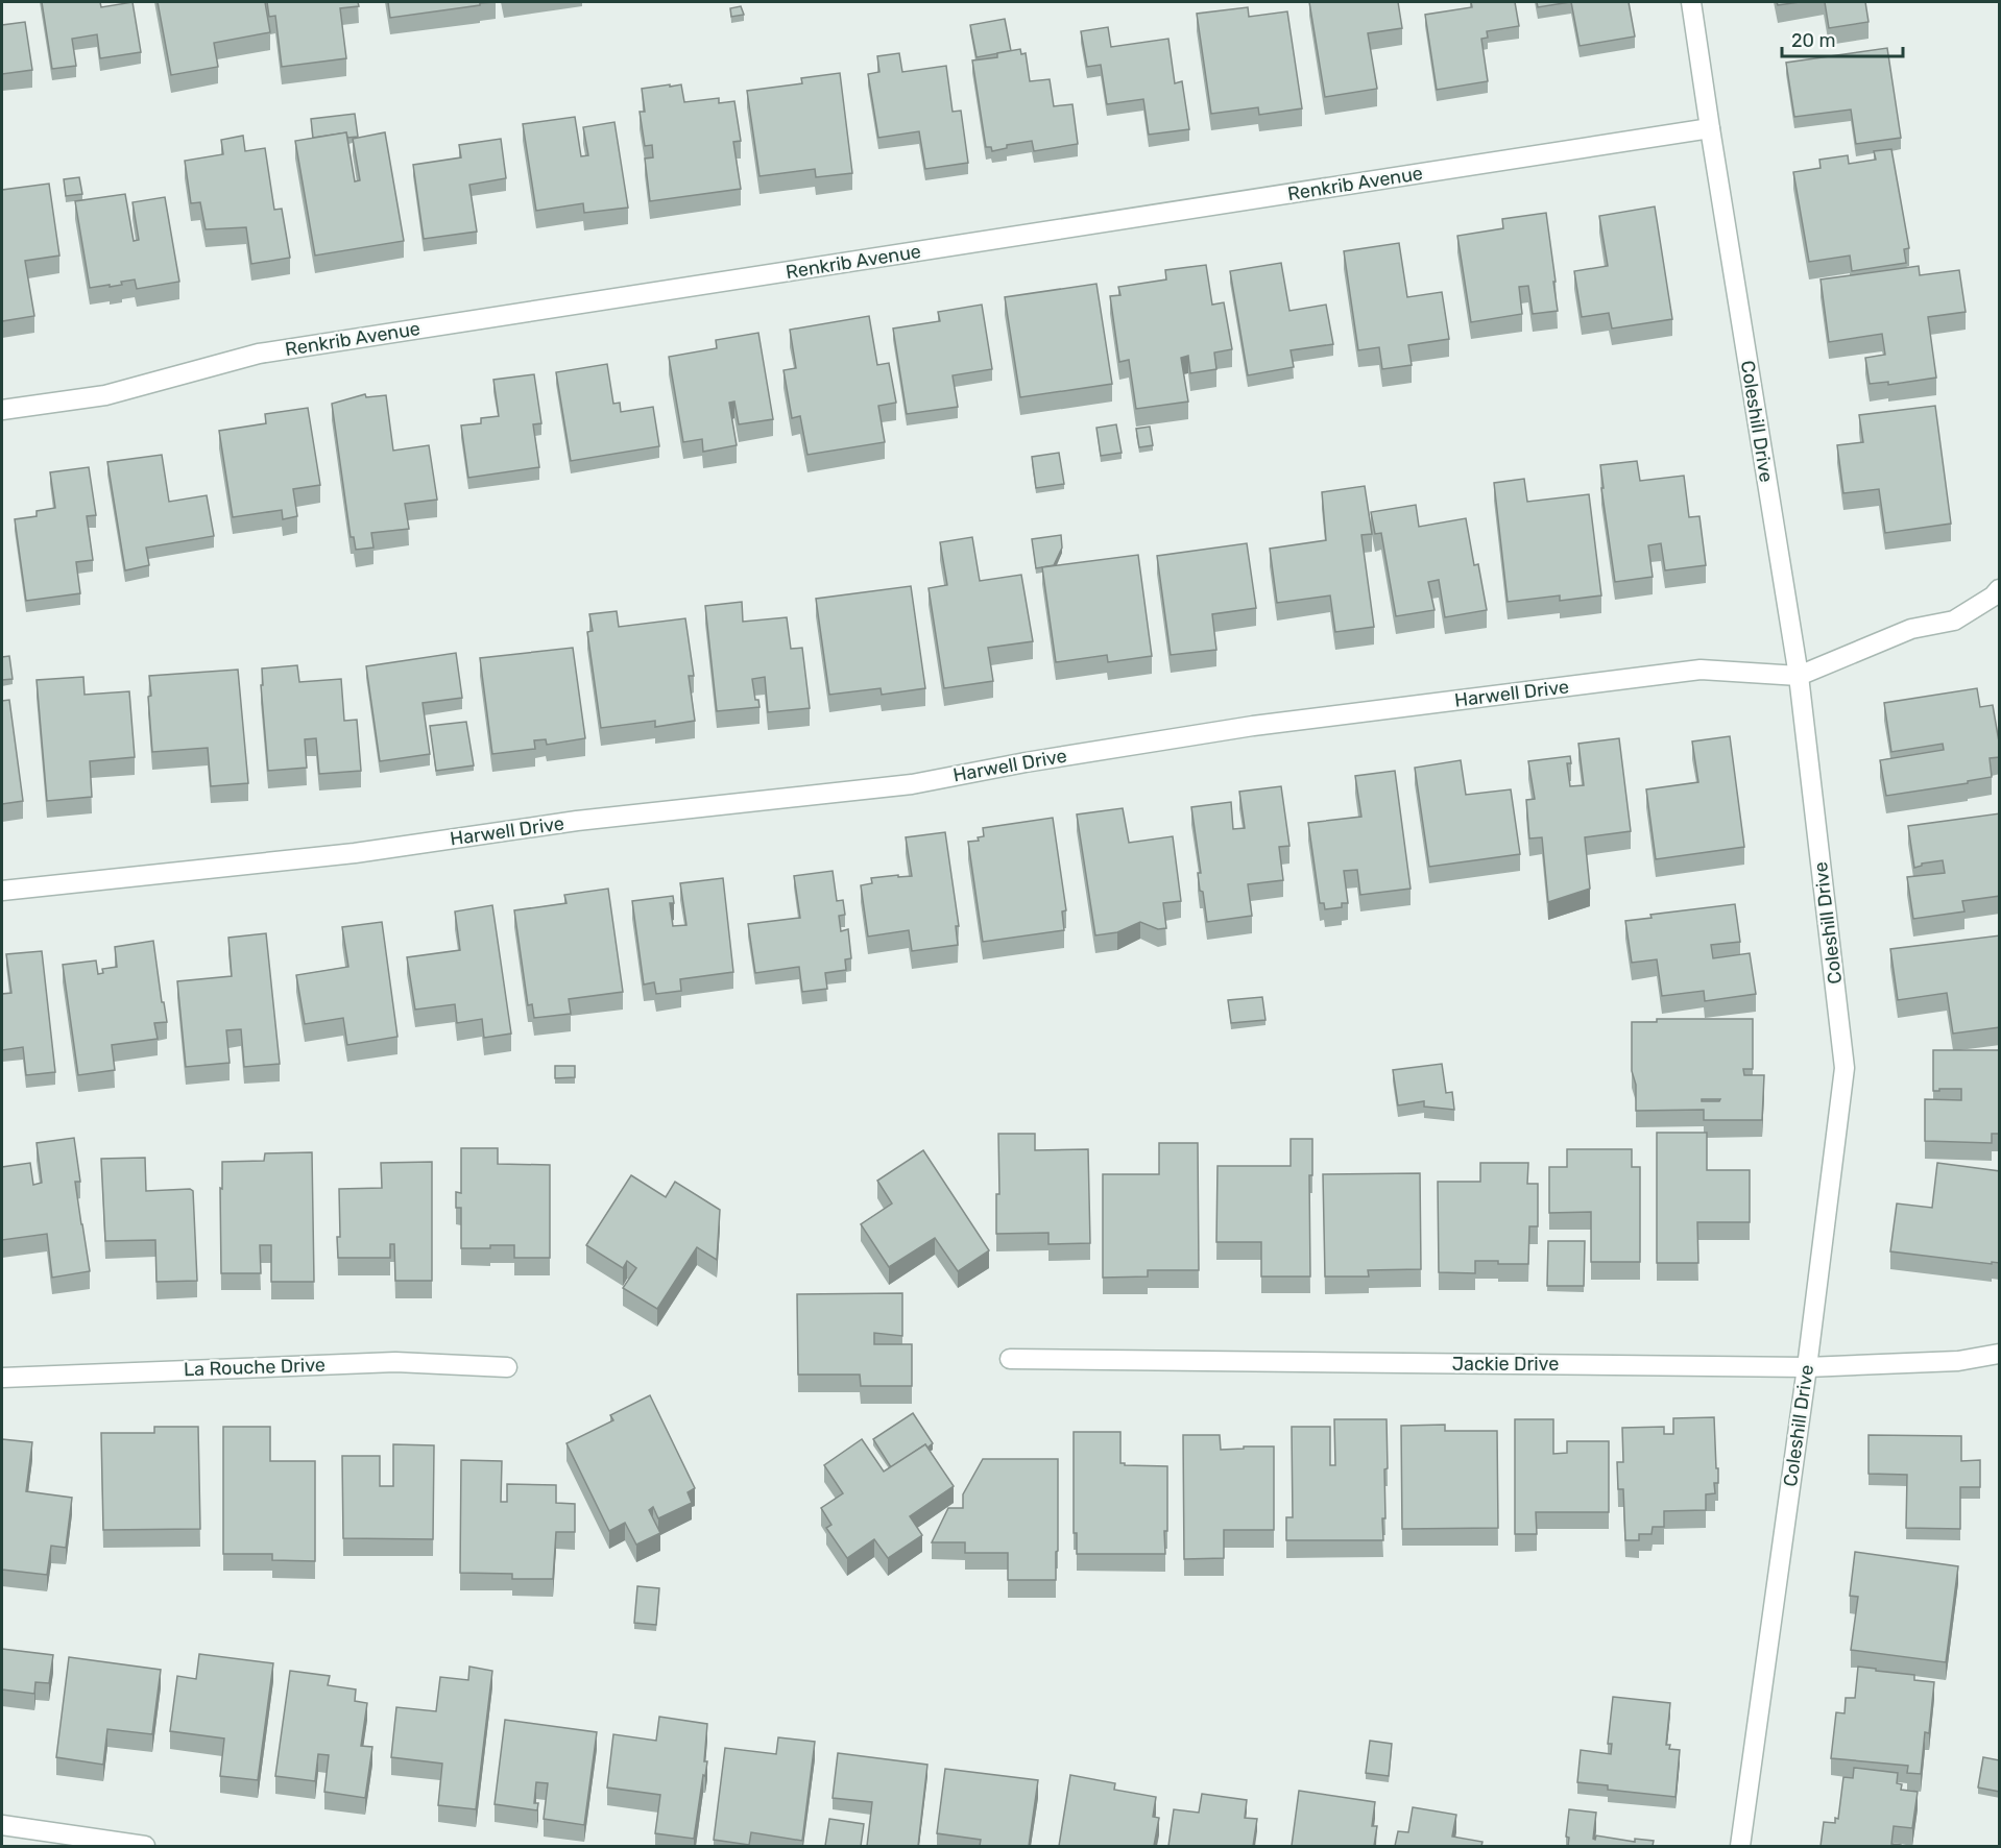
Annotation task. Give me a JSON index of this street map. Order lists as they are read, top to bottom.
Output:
{
  "streets": {
    "street": [
      "Renkrib Avenue",
      "Coleshill Drive",
      "Harwell Drive",
      "Jackie Drive",
      "La Rouche Drive"
    ]
  },
  "crossings": [
    ["Renkrib Avenue", "Coleshill Drive"],
    ["Coleshill Drive", "Harwell Drive"],
    ["Coleshill Drive", "Jackie Drive"]
  ],
  "scale_bar": "20 m"
}
